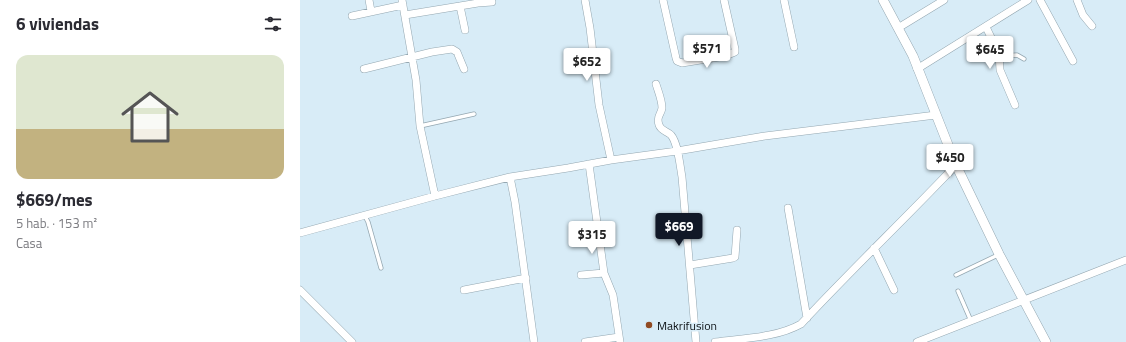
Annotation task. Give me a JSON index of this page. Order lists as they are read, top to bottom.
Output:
{
  "places": ["Makrifusion"],
  "page": {
    "heading": "6 viviendas",
    "price": [
      "$571",
      "$645",
      "$652",
      "$450",
      "$669",
      "$315"
    ],
    "list": [
      {
        "name": "$669/mes",
        "note": "5 hab. · 153 m² · Casa"
      }
    ]
  }
}
